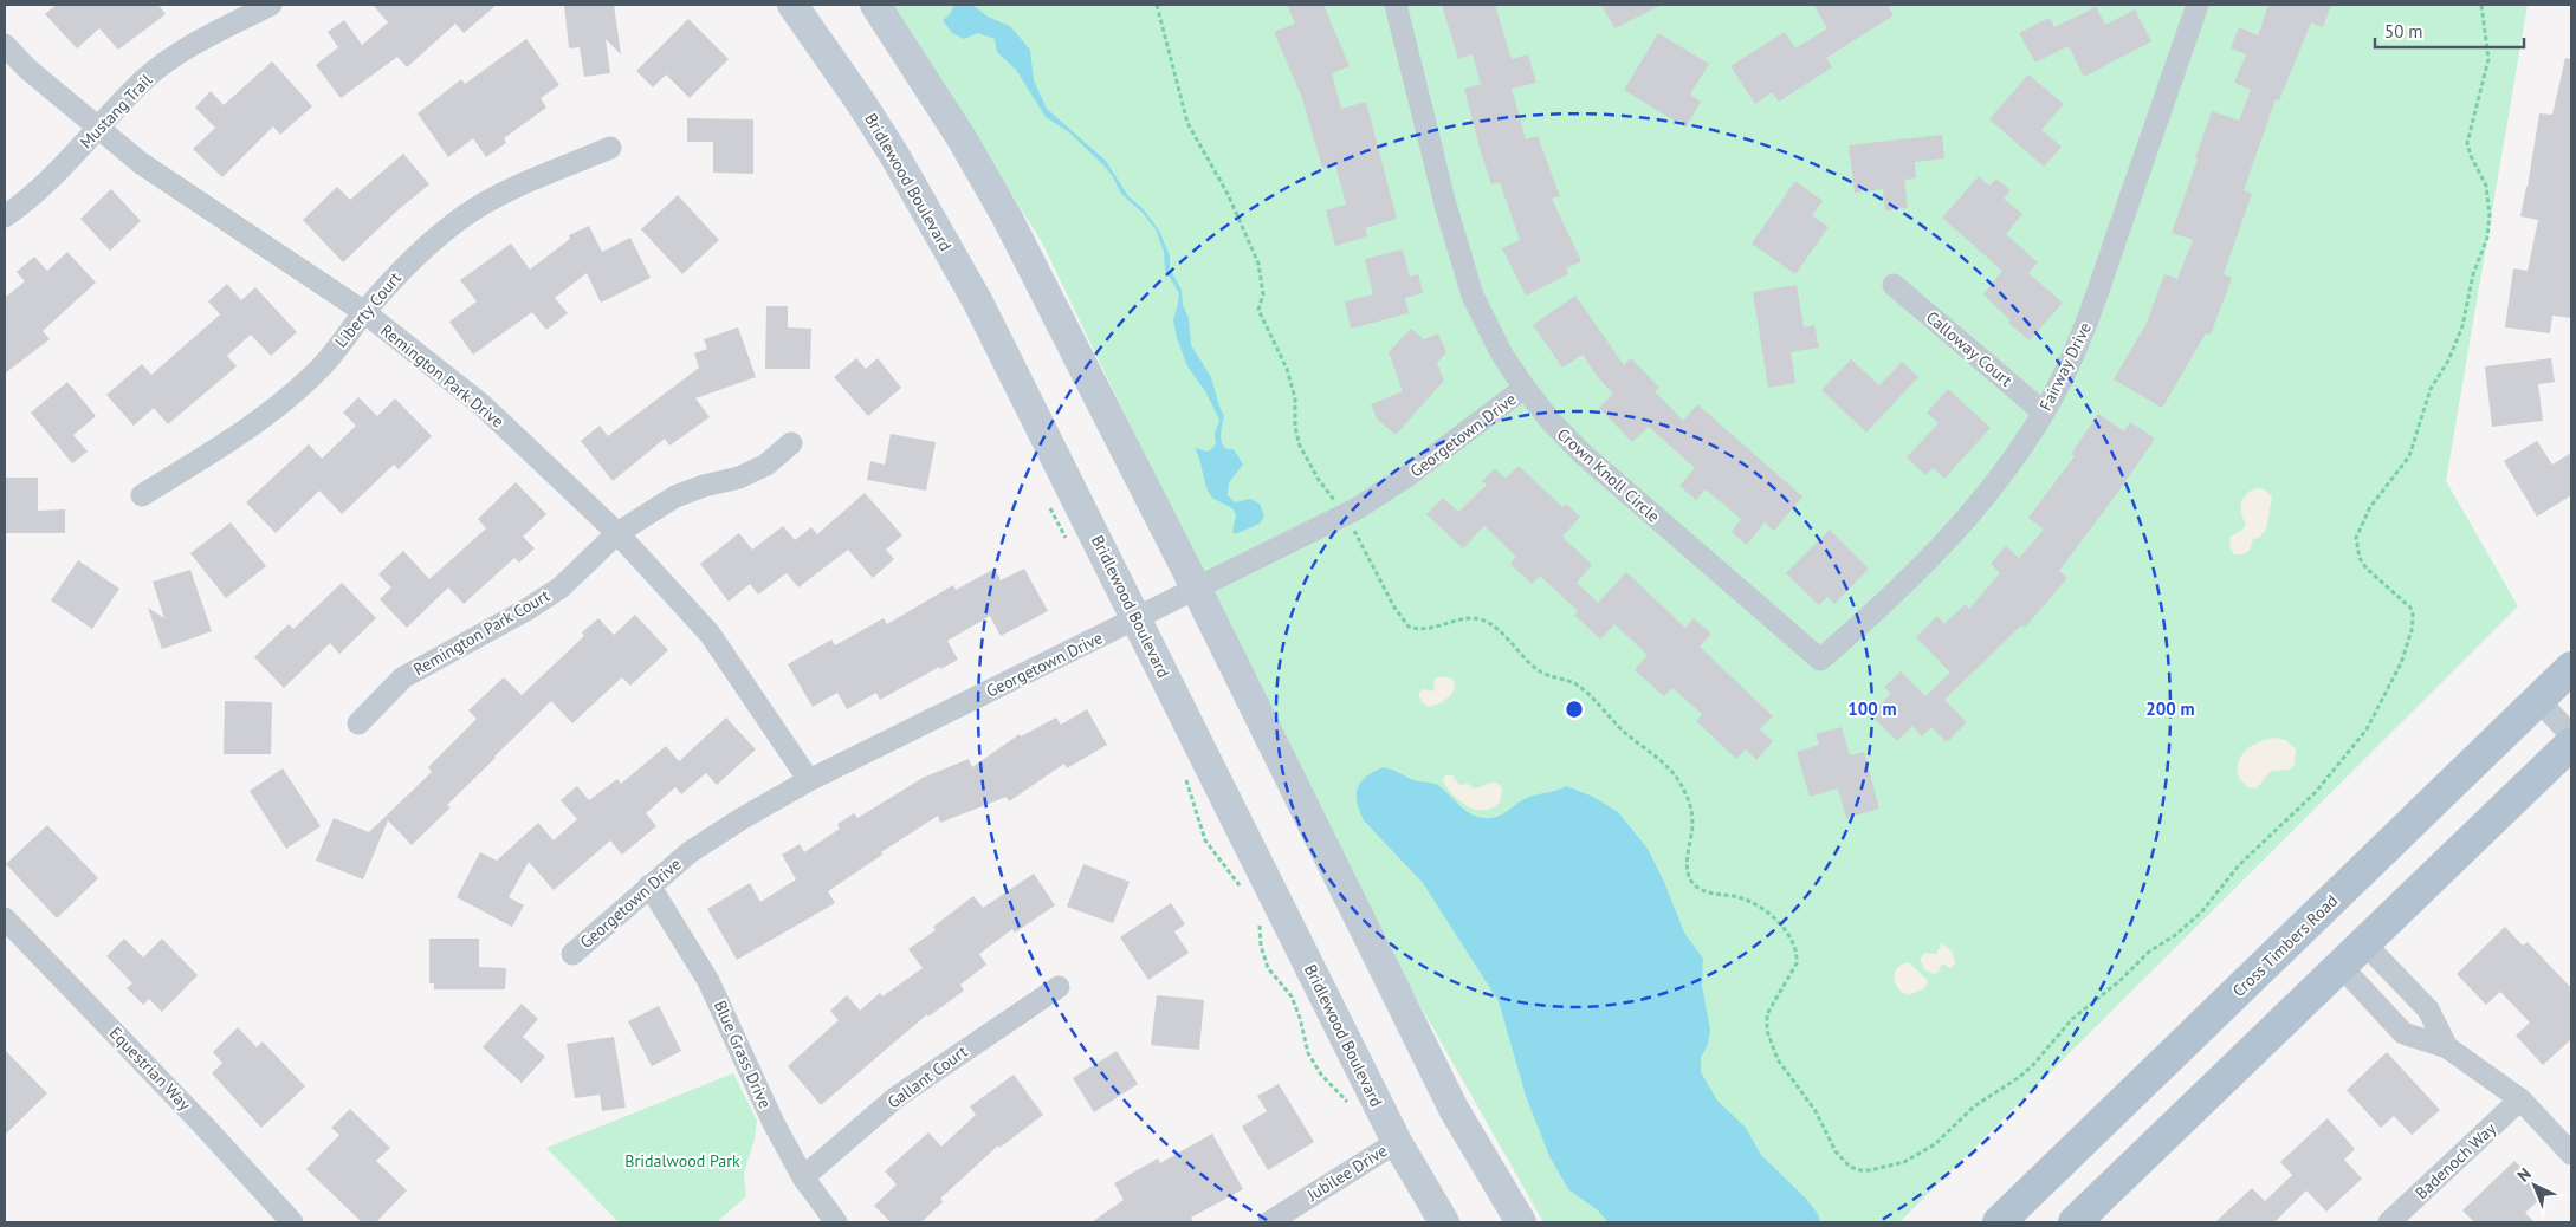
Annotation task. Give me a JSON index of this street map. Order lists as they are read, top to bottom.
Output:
{
  "streets": {
    "main road": ["Bridlewood Boulevard", "Cross Timbers Road"],
    "street": [
      "Mustang Trail",
      "Liberty Court",
      "Calloway Court",
      "Fairway Drive",
      "Remington Park Drive",
      "Georgetown Drive",
      "Crown Knoll Circle",
      "Remington Park Court",
      "Blue Grass Drive",
      "Equestrian Way",
      "Gallant Court",
      "Badenoch Way",
      "Jubilee Drive"
    ]
  },
  "crossings": [
    ["Mustang Trail", "Remington Park Drive"],
    ["Bridlewood Boulevard", "Georgetown Drive"],
    ["Bridlewood Boulevard", "Jubilee Drive"],
    ["Liberty Court", "Remington Park Drive"],
    ["Calloway Court", "Fairway Drive"],
    ["Fairway Drive", "Crown Knoll Circle"],
    ["Remington Park Drive", "Georgetown Drive"],
    ["Remington Park Drive", "Remington Park Court"],
    ["Georgetown Drive", "Crown Knoll Circle"],
    ["Georgetown Drive", "Blue Grass Drive"],
    ["Blue Grass Drive", "Gallant Court"]
  ],
  "parks": ["Bridalwood Park"],
  "scale_bar": "50 m",
  "north": "top left",
  "rings": ["100 m", "200 m"]
}
